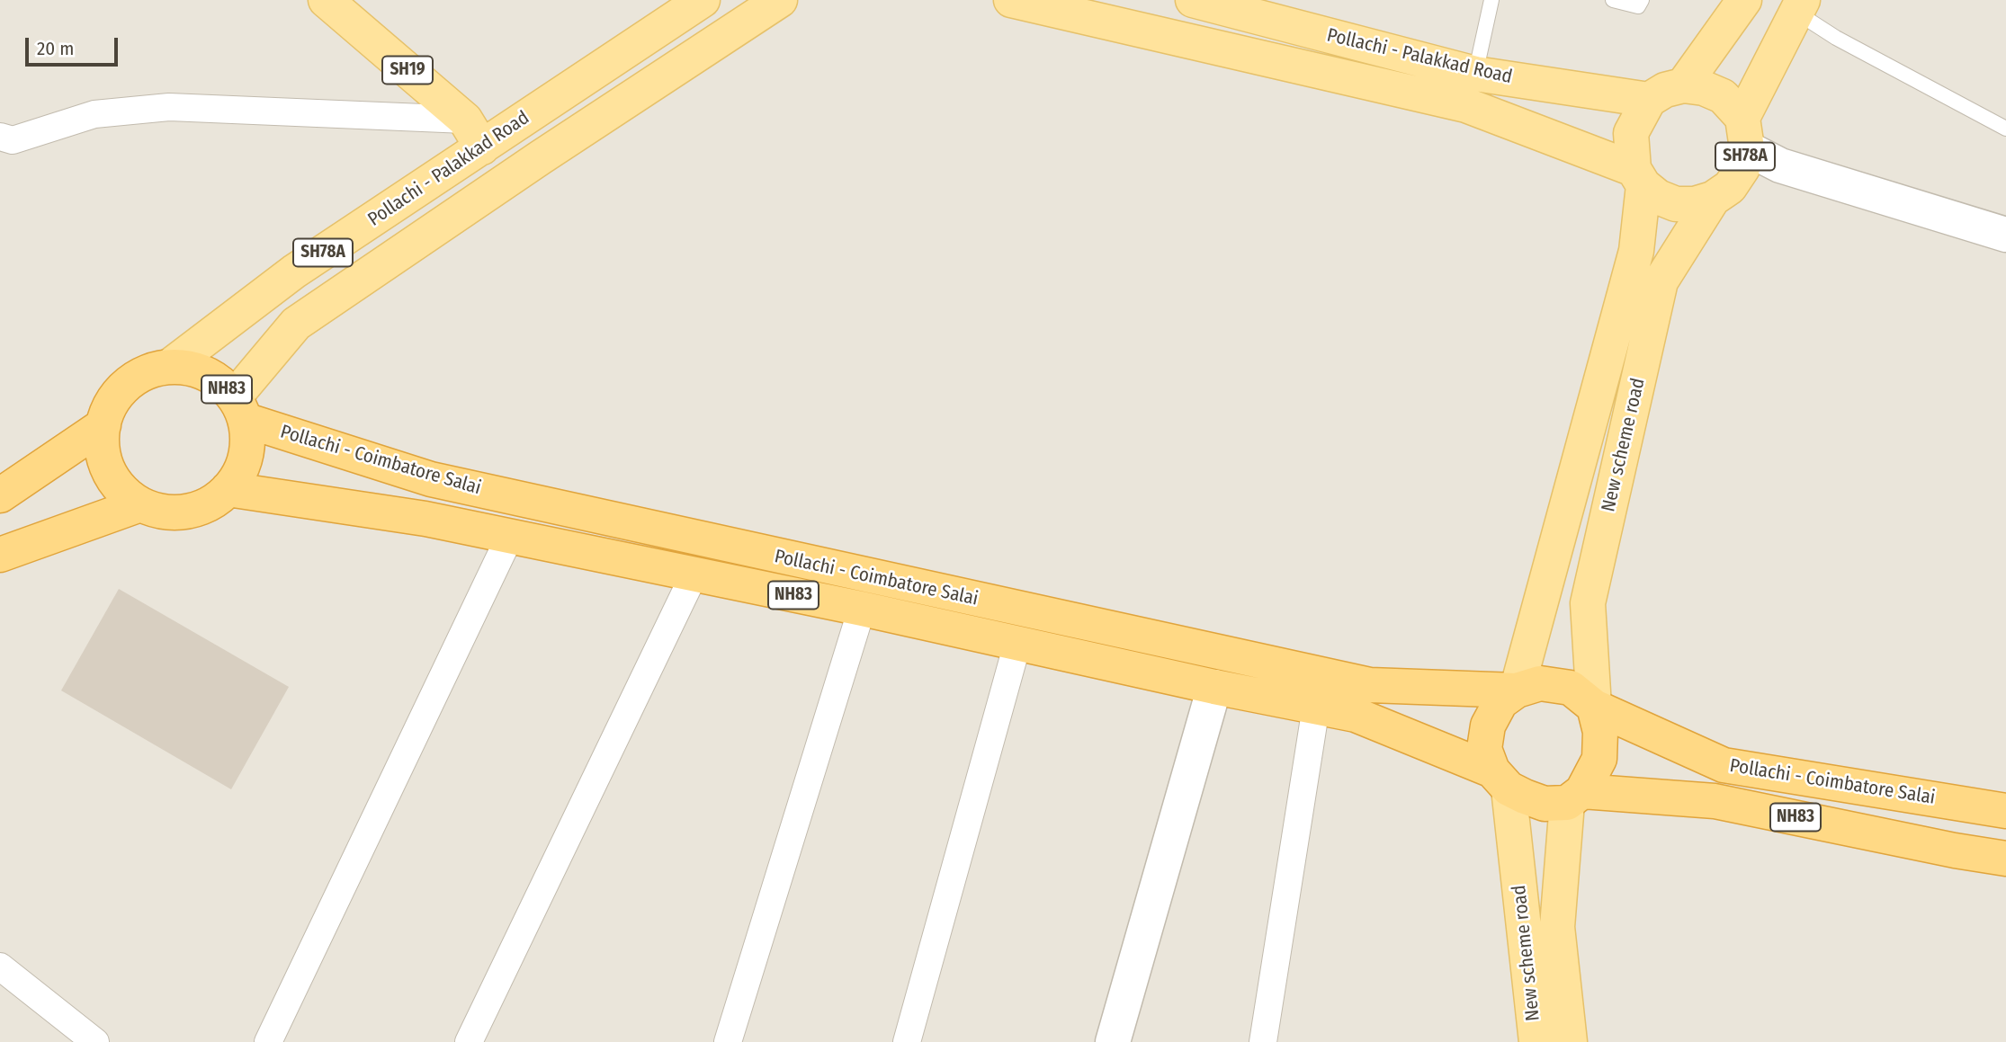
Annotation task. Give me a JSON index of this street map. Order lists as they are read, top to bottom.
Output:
{
  "streets": {
    "highway": ["NH83", "Pollachi - Coimbatore Salai"],
    "main road": [
      "Pollachi - Palakkad Road",
      "SH19",
      "SH78A",
      "New scheme road"
    ]
  },
  "crossings": [
    ["Pollachi - Palakkad Road", "SH19"],
    ["Pollachi - Palakkad Road", "SH78A"],
    ["Pollachi - Palakkad Road", "New scheme road"],
    ["Pollachi - Palakkad Road", "Pollachi - Coimbatore Salai"],
    ["SH78A", "New scheme road"],
    ["New scheme road", "Pollachi - Coimbatore Salai"]
  ],
  "scale_bar": "20 m"
}
